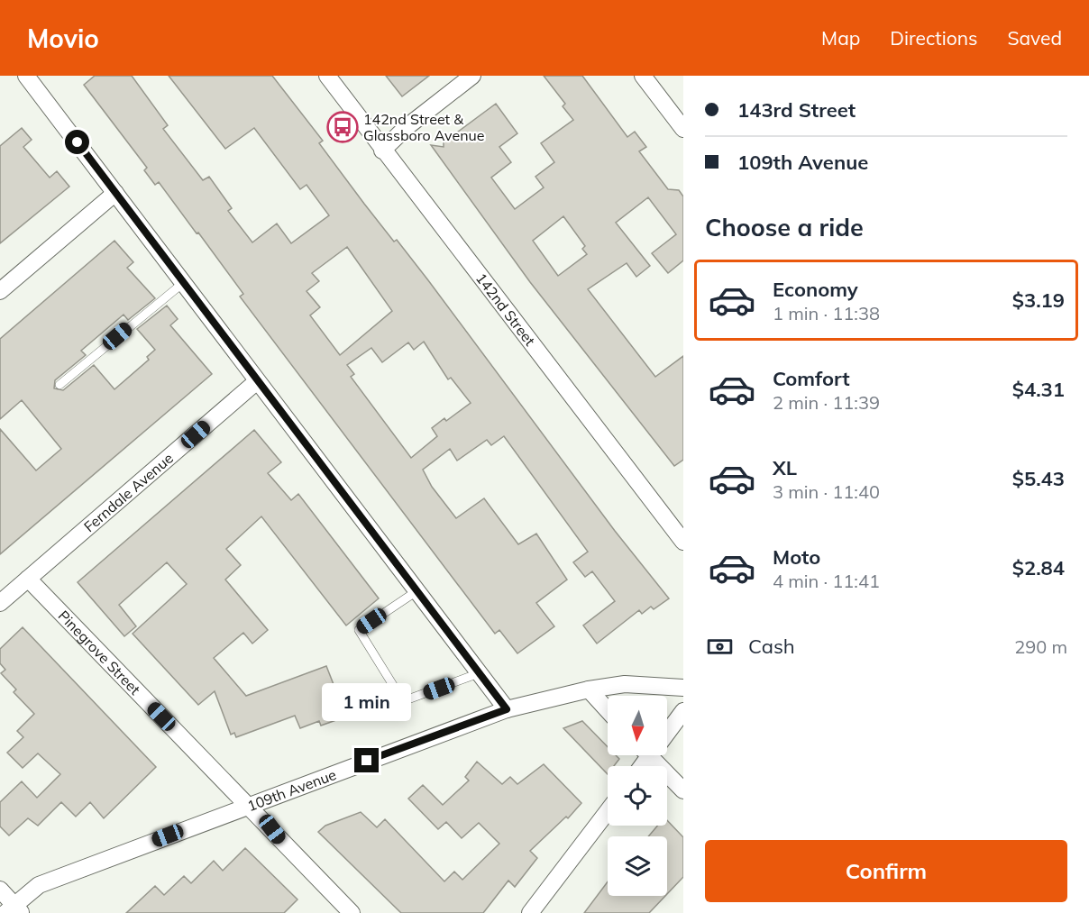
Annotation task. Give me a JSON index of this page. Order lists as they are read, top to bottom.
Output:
{
  "streets": {
    "street": [
      "142nd Street",
      "Ferndale Avenue",
      "Pinegrove Street",
      "109th Avenue"
    ]
  },
  "crossings": [
    ["Ferndale Avenue", "Pinegrove Street"],
    ["Pinegrove Street", "109th Avenue"]
  ],
  "places": {
    "bus stop": ["142nd Street & Glassboro Avenue"]
  },
  "north": "bottom",
  "page": {
    "header": "Movio",
    "nav": ["Map", "Directions", "Saved"],
    "banner": ["143rd Street", "109th Avenue"],
    "heading": "Choose a ride",
    "list": [
      {
        "name": "Economy",
        "note": "1 min · 11:38",
        "value": "$3.19"
      },
      {
        "name": "Comfort",
        "note": "2 min · 11:39",
        "value": "$4.31"
      },
      {
        "name": "XL",
        "note": "3 min · 11:40",
        "value": "$5.43"
      },
      {
        "name": "Moto",
        "note": "4 min · 11:41",
        "value": "$2.84"
      }
    ],
    "pay": ["Cash", "290 m"],
    "bubble": "1 min",
    "buttons": "Confirm"
  }
}
